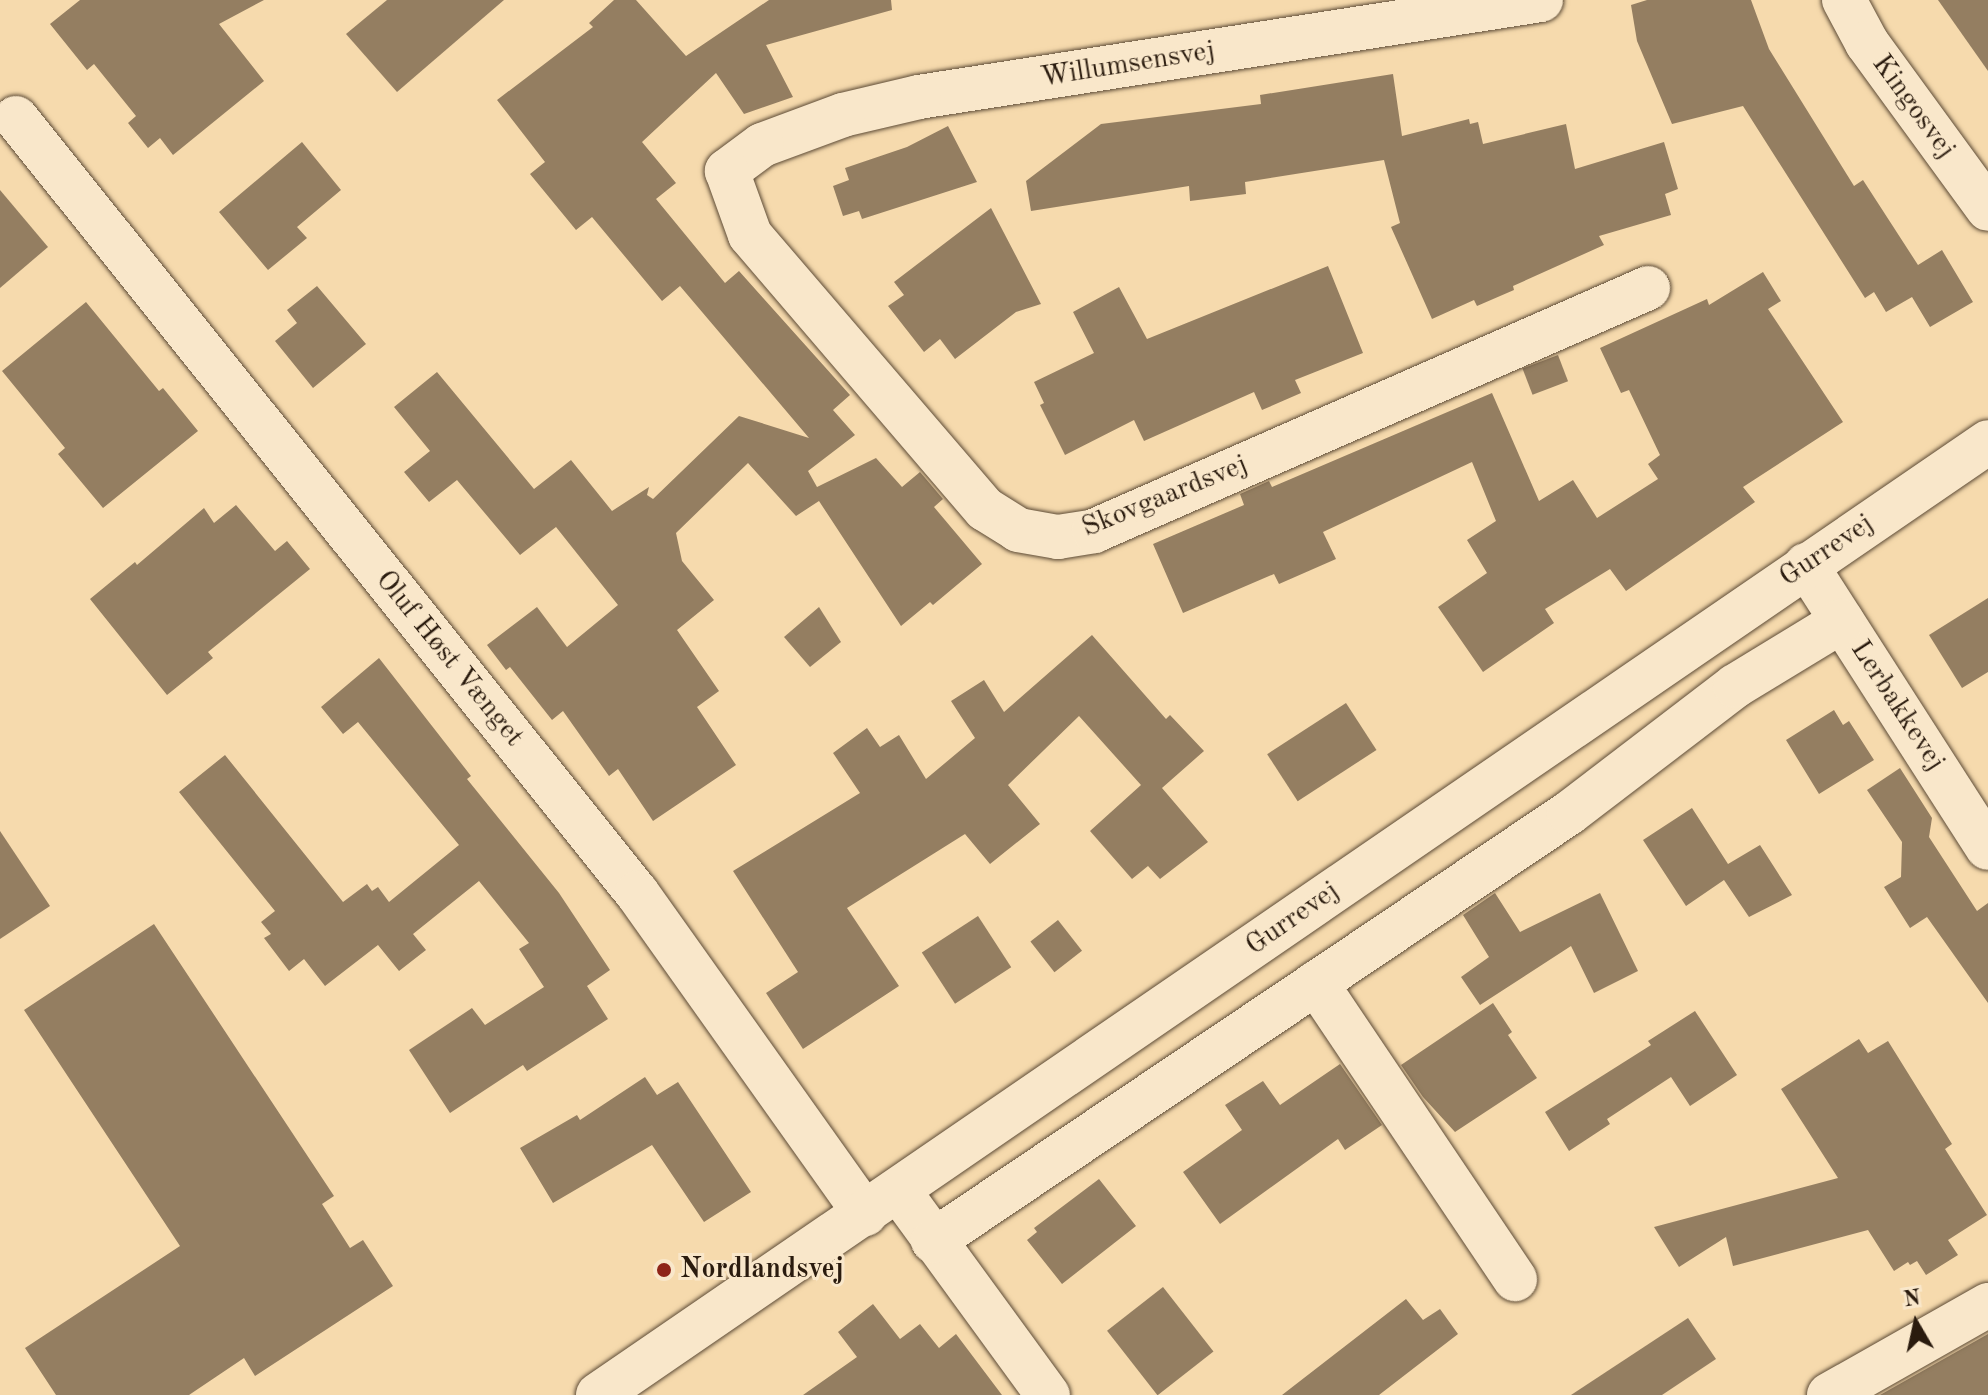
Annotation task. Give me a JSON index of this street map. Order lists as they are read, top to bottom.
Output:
{
  "streets": {
    "street": [
      "Willumsensvej",
      "Kingosvej",
      "Skovgaardsvej",
      "Gurrevej",
      "Oluf Høst Vænget",
      "Lerbakkevej"
    ]
  },
  "crossings": [
    ["Willumsensvej", "Skovgaardsvej"],
    ["Gurrevej", "Oluf Høst Vænget"],
    ["Gurrevej", "Lerbakkevej"]
  ],
  "places": ["Nordlandsvej"],
  "north": "top"
}
